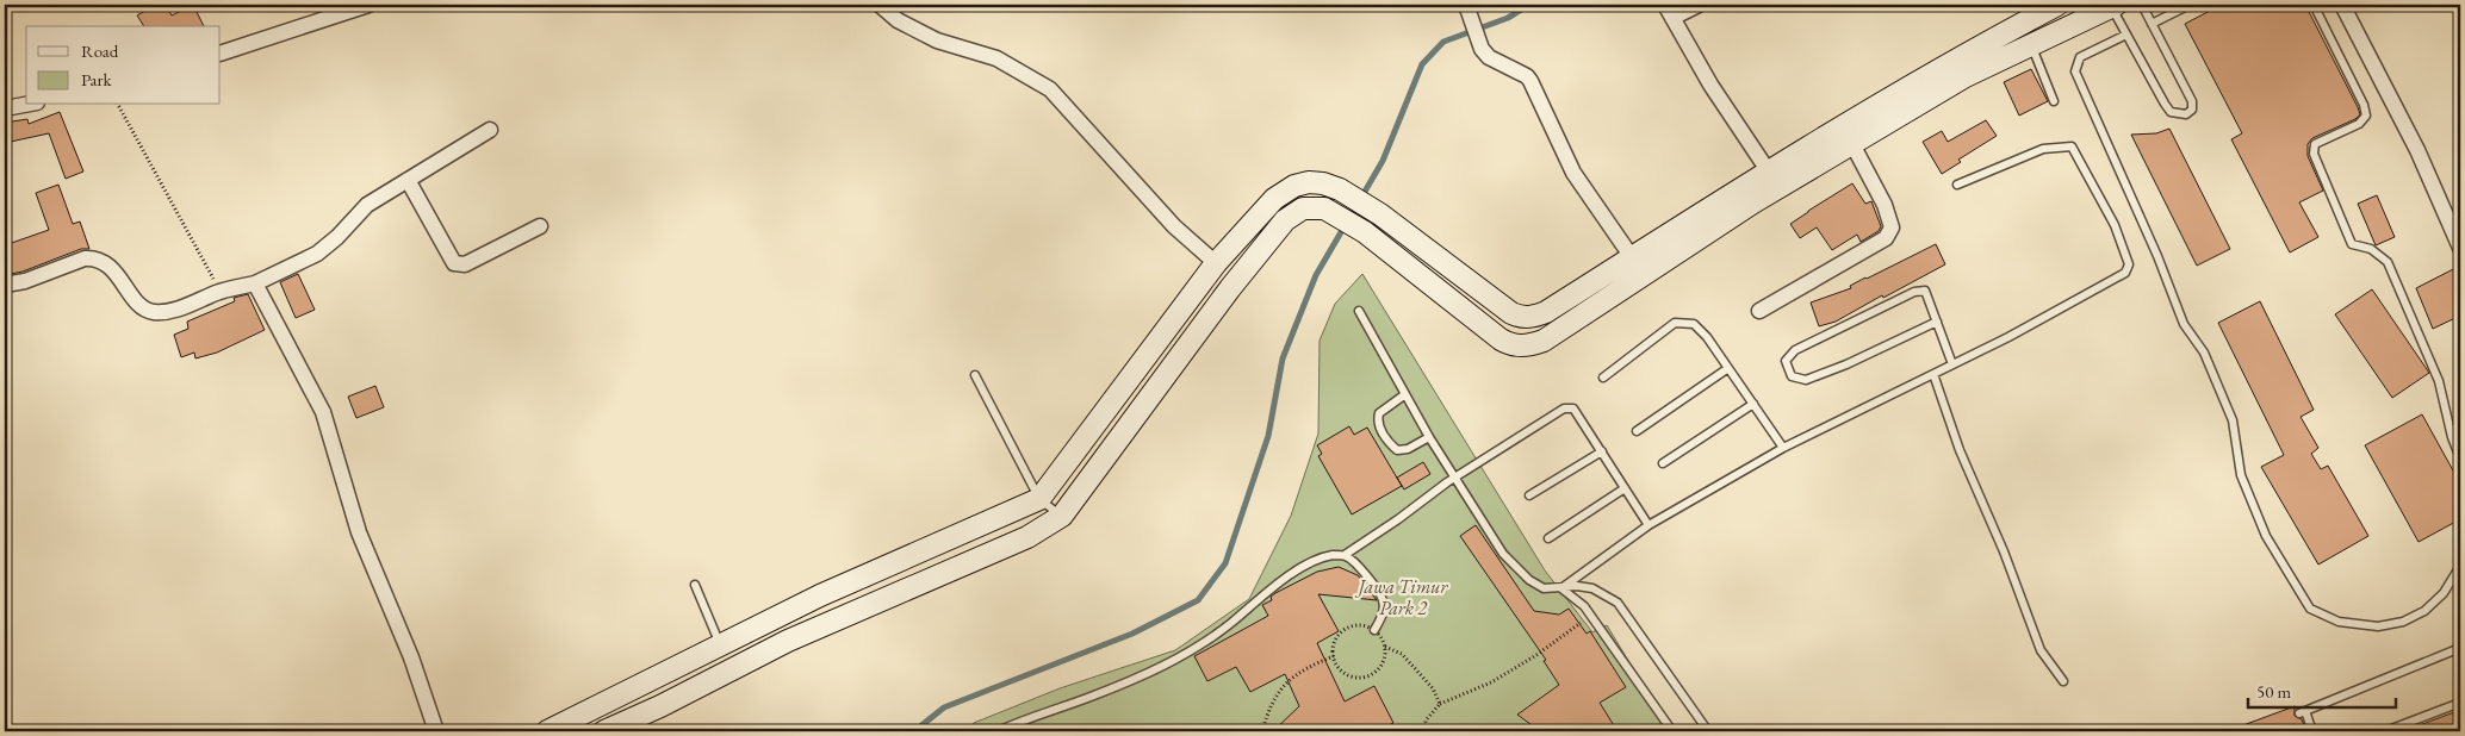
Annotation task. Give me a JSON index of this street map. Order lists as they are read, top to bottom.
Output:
{
  "parks": ["Jawa Timur Park 2"],
  "legend": ["Road", "Park"],
  "scale_bar": "50 m"
}
